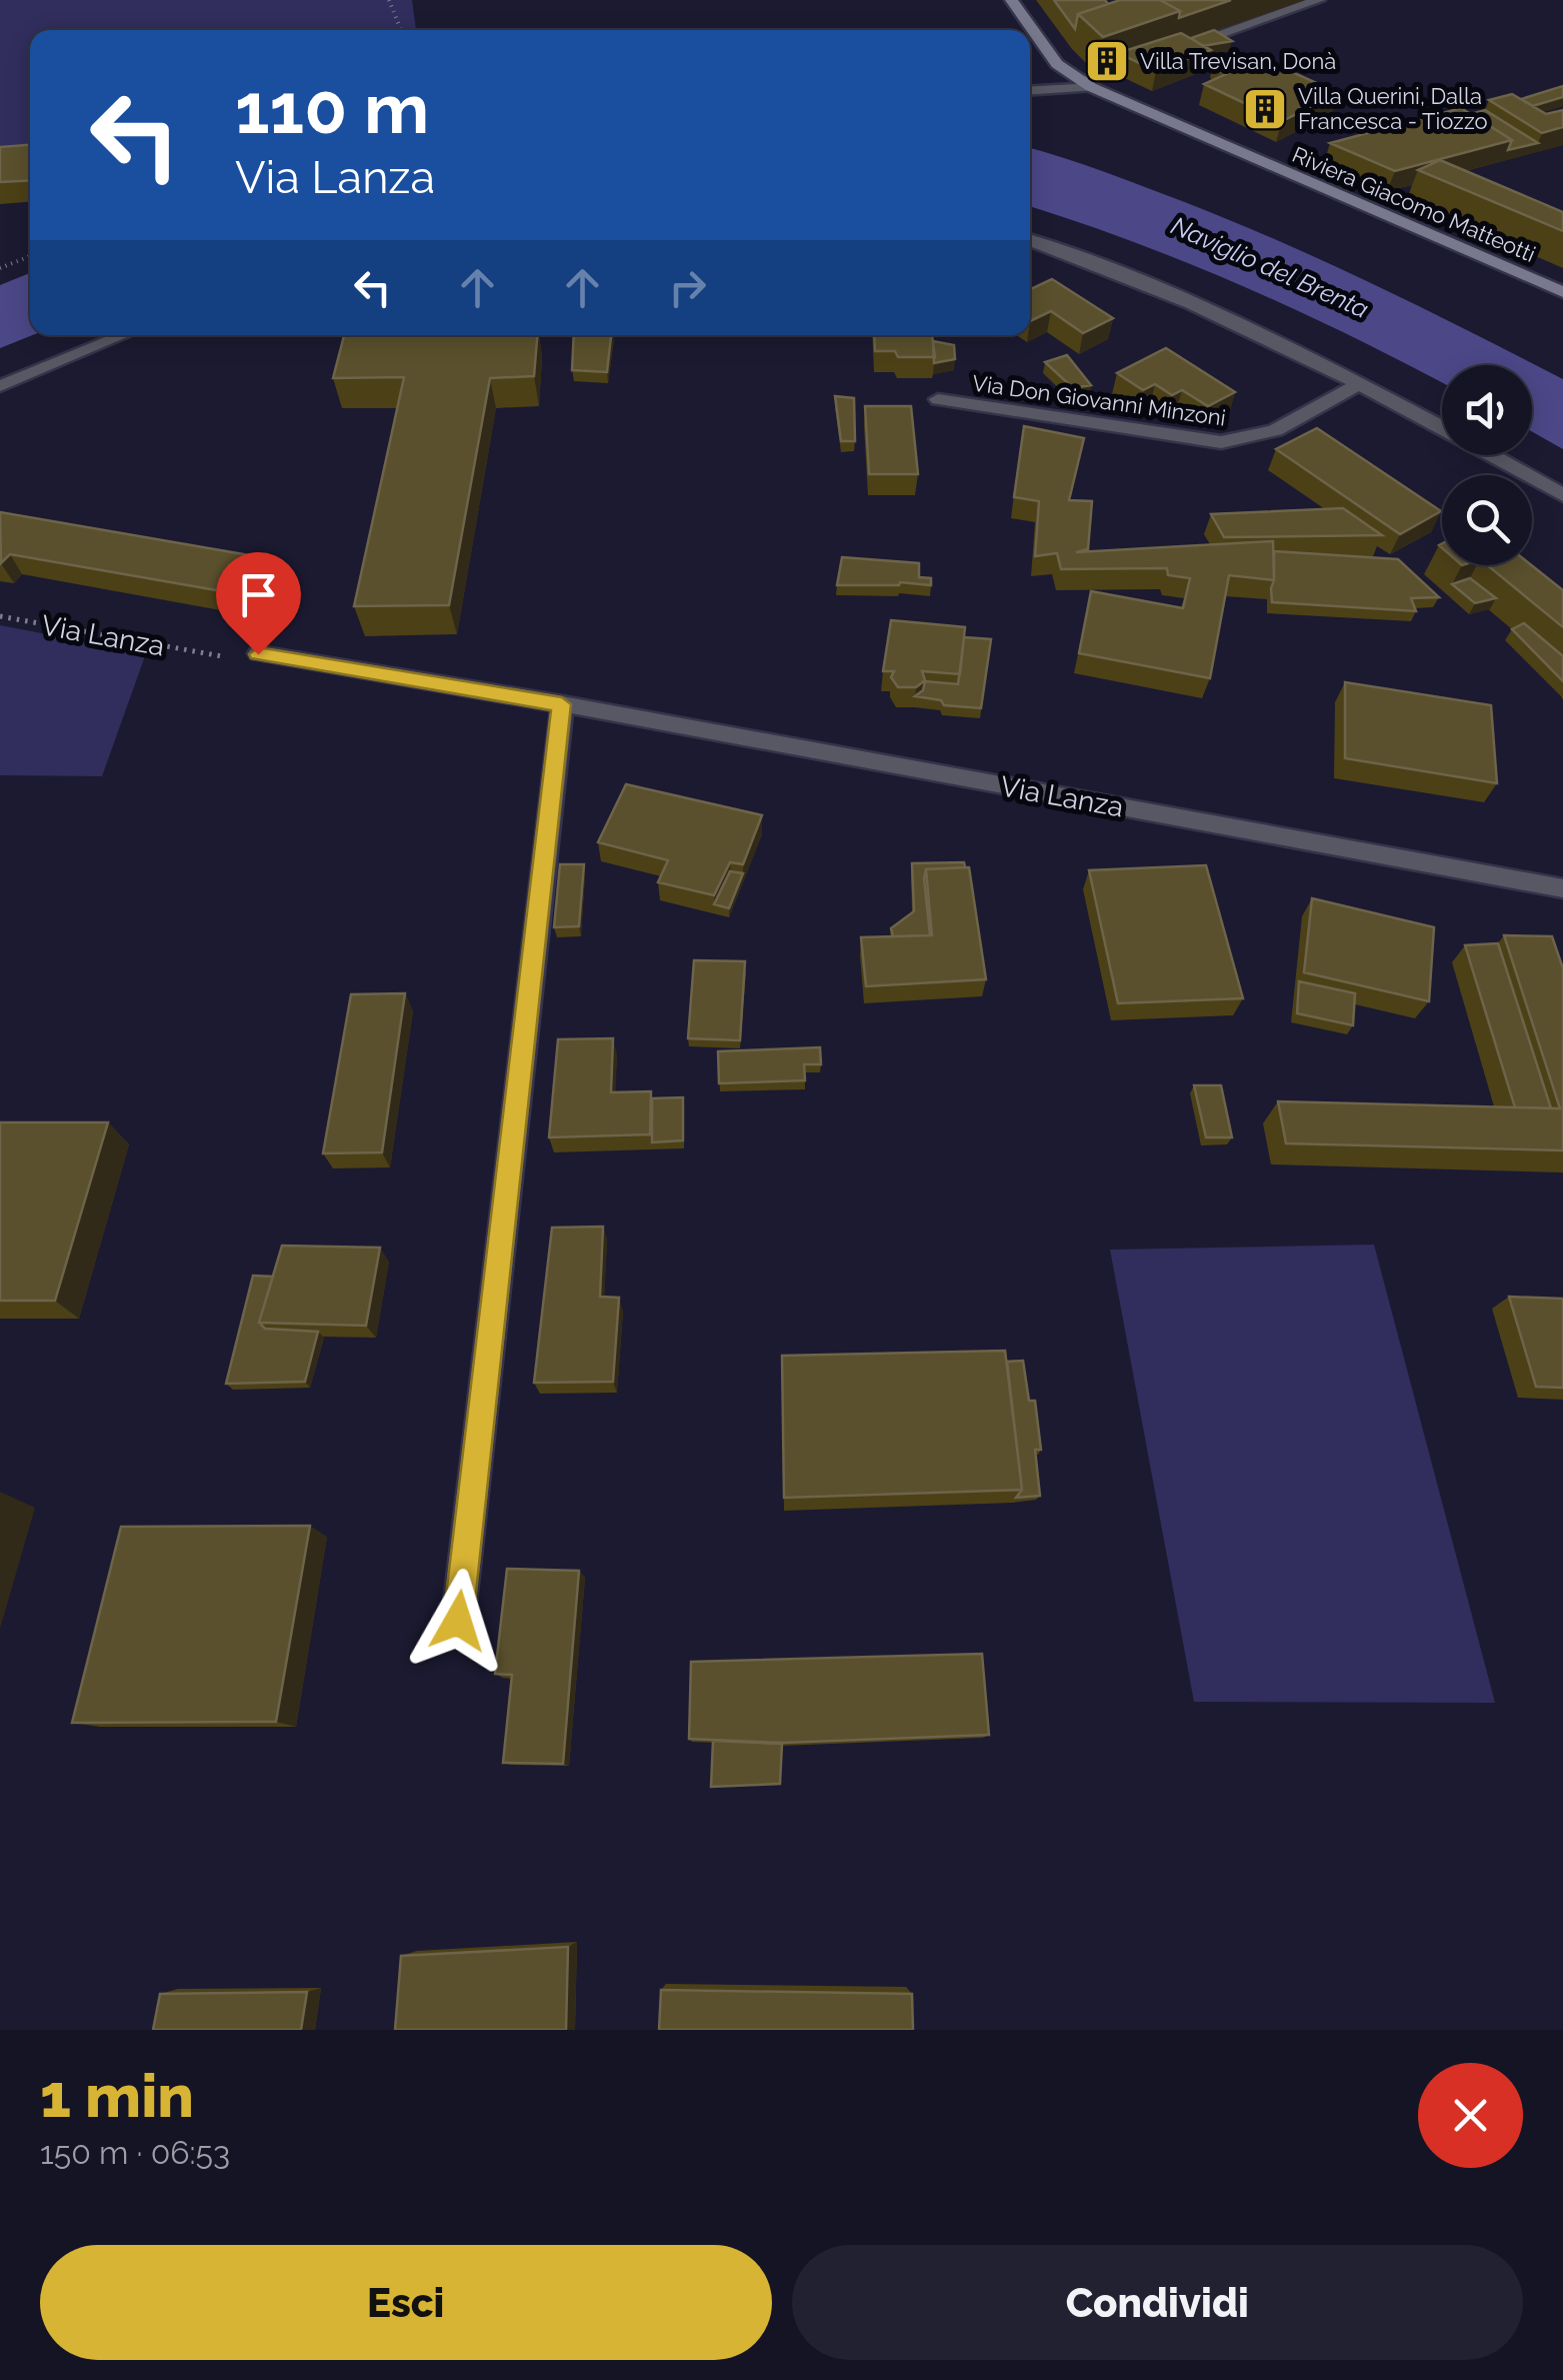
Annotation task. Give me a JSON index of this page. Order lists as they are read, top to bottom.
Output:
{
  "streets": {
    "street": ["Riviera Giacomo Matteotti", "Via Don Giovanni Minzoni", "Via Lanza"]
  },
  "water": ["Naviglio del Brenta"],
  "places": {
    "building": ["Villa Trevisan, Donà", "Villa Querini, Dalla Francesca - Tiozzo"]
  },
  "page": {
    "turn": ["110 m", "Via Lanza"],
    "heading": ["1 min", "150 m · 06:53"],
    "buttons": ["Esci", "Condividi"]
  }
}
